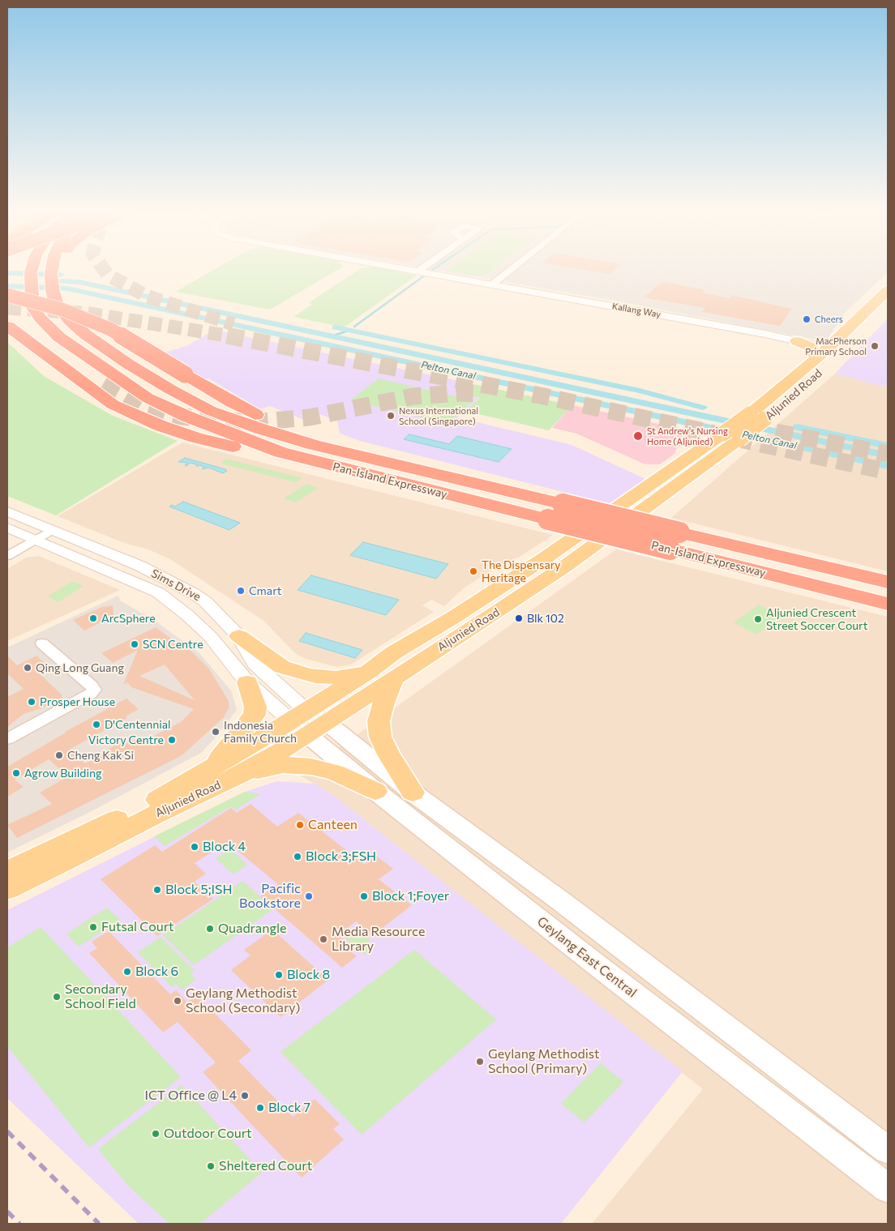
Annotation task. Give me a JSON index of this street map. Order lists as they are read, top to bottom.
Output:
{
  "streets": {
    "highway": ["Pan-Island Expressway"],
    "main road": ["Aljunied Road", "Geylang East Central"],
    "street": ["Kallang Way", "Sims Drive"]
  },
  "crossings": [
    ["Aljunied Road", "Sims Drive"],
    ["Aljunied Road", "Geylang East Central"],
    ["Sims Drive", "Geylang East Central"]
  ],
  "water": ["Pelton Canal"],
  "places": [
    "Cheers",
    "MacPherson Primary School",
    "Nexus International School (Singapore)",
    "St Andrew's Nursing Home (Aljunied)",
    "The Dispensary Heritage",
    "Cmart",
    "ArcSphere",
    "Blk 102",
    "Aljunied Crescent Street Soccer Court",
    "SCN Centre",
    "Qing Long Guang",
    "Prosper House",
    "D'Centennial",
    "Indonesia Family Church",
    "Victory Centre",
    "Cheng Kak Si",
    "Agrow Building",
    "Canteen",
    "Block 4",
    "Block 3;FSH",
    "Block 5;ISH",
    "Pacific Bookstore",
    "Block 1;Foyer",
    "Futsal Court",
    "Quadrangle",
    "Media Resource Library",
    "Block 6",
    "Block 8",
    "Secondary School Field",
    "Geylang Methodist School (Secondary)",
    "Geylang Methodist School (Primary)",
    "ICT Office @ L4",
    "Block 7",
    "Outdoor Court",
    "Sheltered Court"
  ]
}
